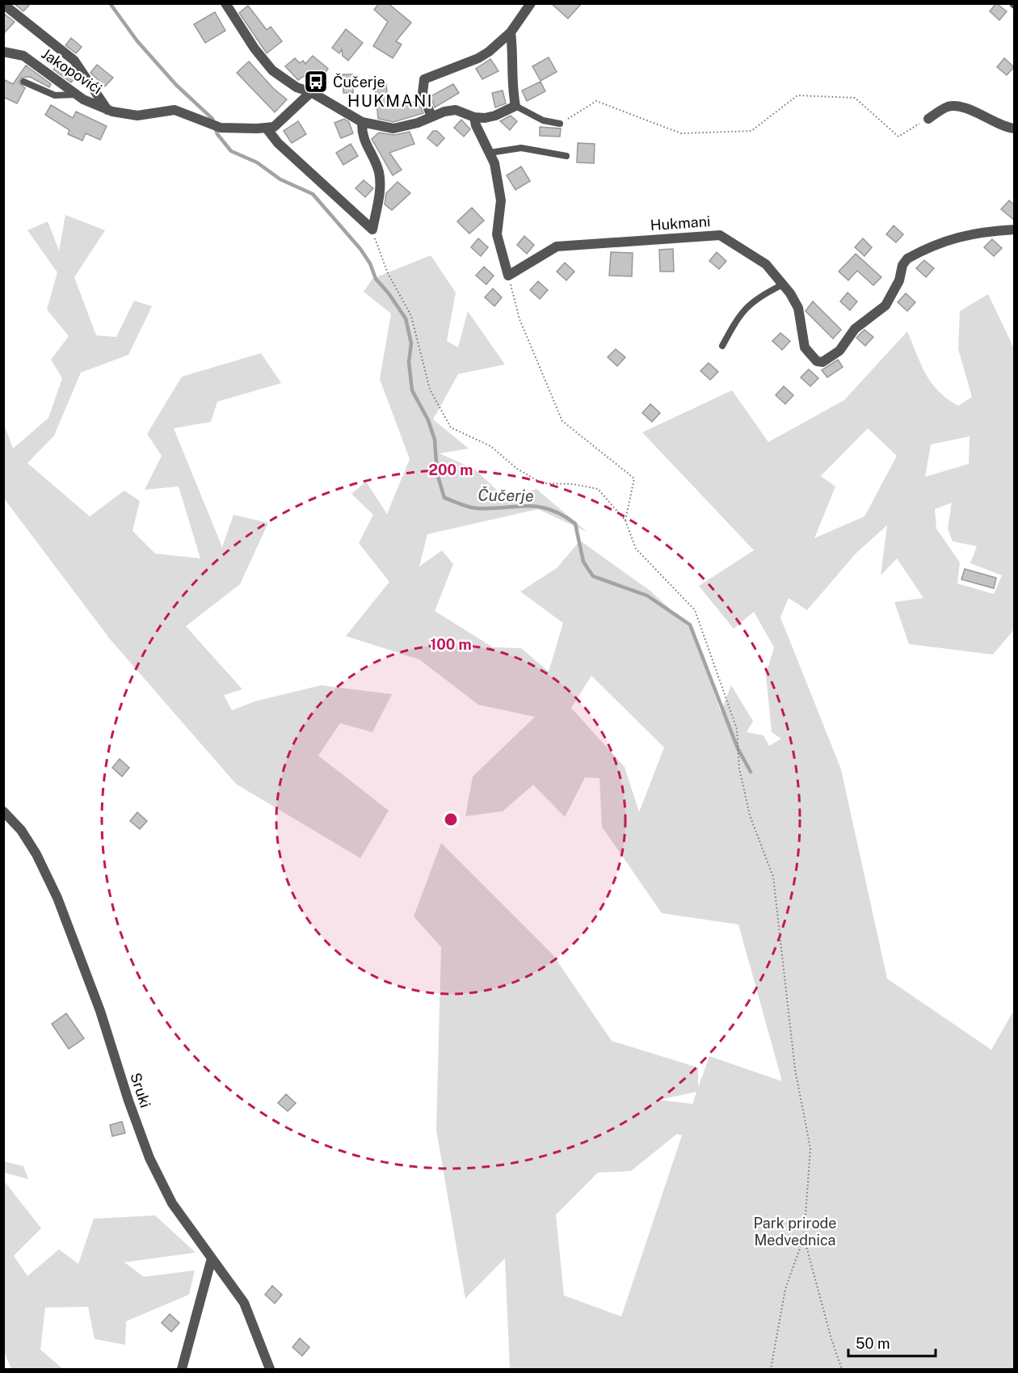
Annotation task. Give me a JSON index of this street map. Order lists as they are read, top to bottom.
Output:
{
  "streets": {
    "street": ["Jakopovići", "Hukmani", "Sruki"]
  },
  "districts": ["HUKMANI"],
  "water": ["Čučerje"],
  "parks": ["Park prirode Medvednica"],
  "places": {
    "bus stop": ["Čučerje"]
  },
  "scale_bar": "50 m",
  "rings": ["200 m", "100 m"]
}
